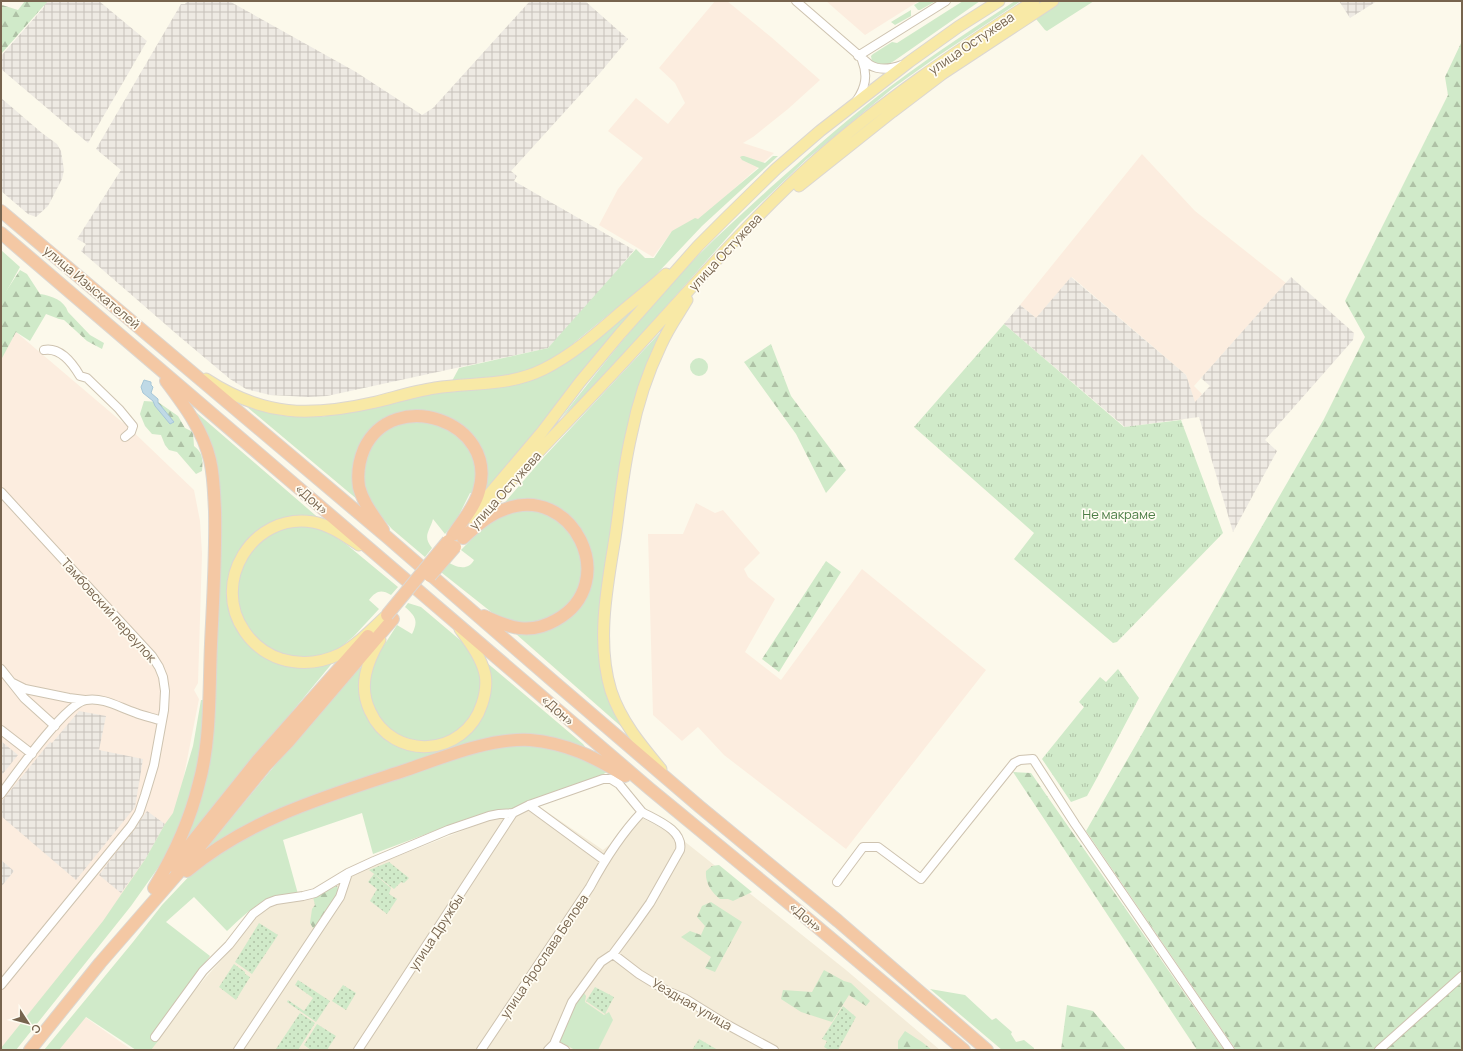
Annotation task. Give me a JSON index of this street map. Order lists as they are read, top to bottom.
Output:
{
  "streets": {
    "highway": ["улица Изыскателей", "«Дон»"],
    "main road": ["улица Остужева"],
    "street": [
      "Тамбовский переулок",
      "улица Дружбы",
      "улица Ярослава Белова",
      "Уездная улица"
    ]
  },
  "crossings": [
    ["улица Изыскателей", "«Дон»"]
  ],
  "parks": ["Не макраме"],
  "north": "bottom right"
}
